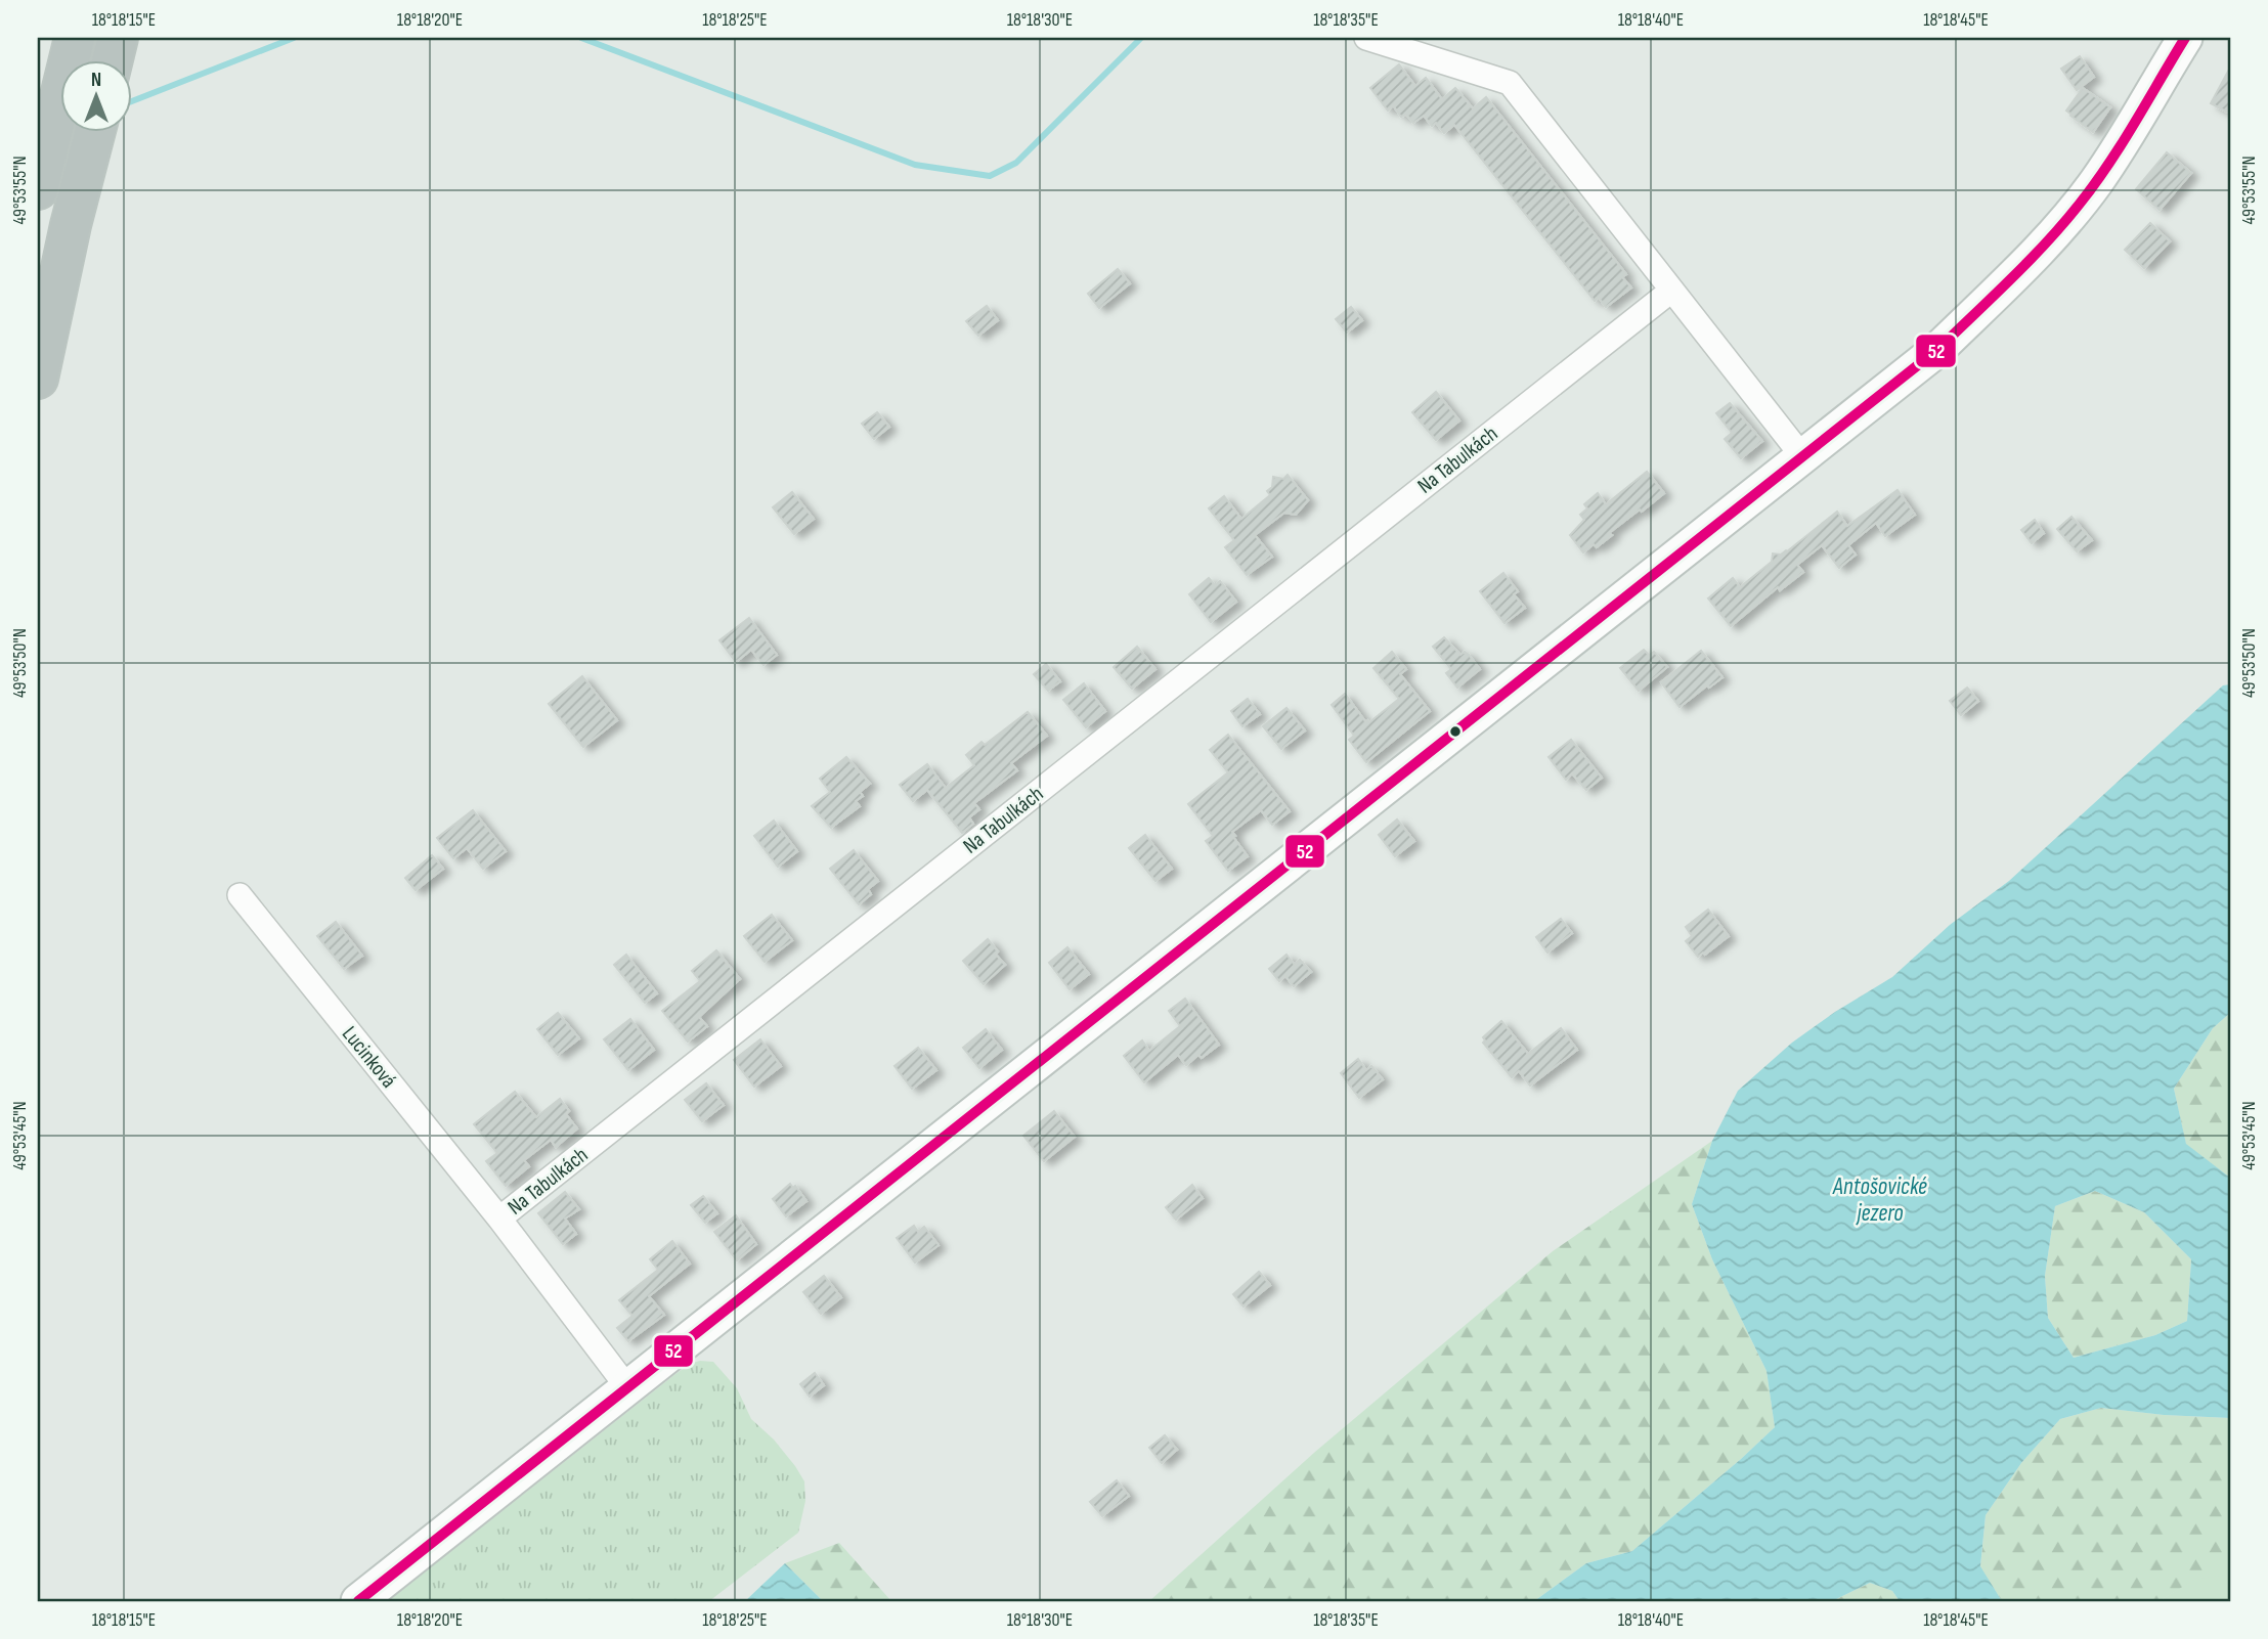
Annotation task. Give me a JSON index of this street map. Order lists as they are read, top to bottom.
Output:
{
  "streets": {
    "street": ["Na Tabulkách", "Lucinková"]
  },
  "crossings": [
    ["Na Tabulkách", "Lucinková"]
  ],
  "water": ["Antošovické jezero"],
  "lines": ["transit line 52"],
  "north": "top",
  "coordinates": [
    "18°18'15\"E",
    "18°18'20\"E",
    "18°18'25\"E",
    "18°18'30\"E",
    "18°18'35\"E",
    "18°18'40\"E",
    "18°18'45\"E",
    "49°53'55\"N",
    "49°53'50\"N",
    "49°53'45\"N"
  ]
}
